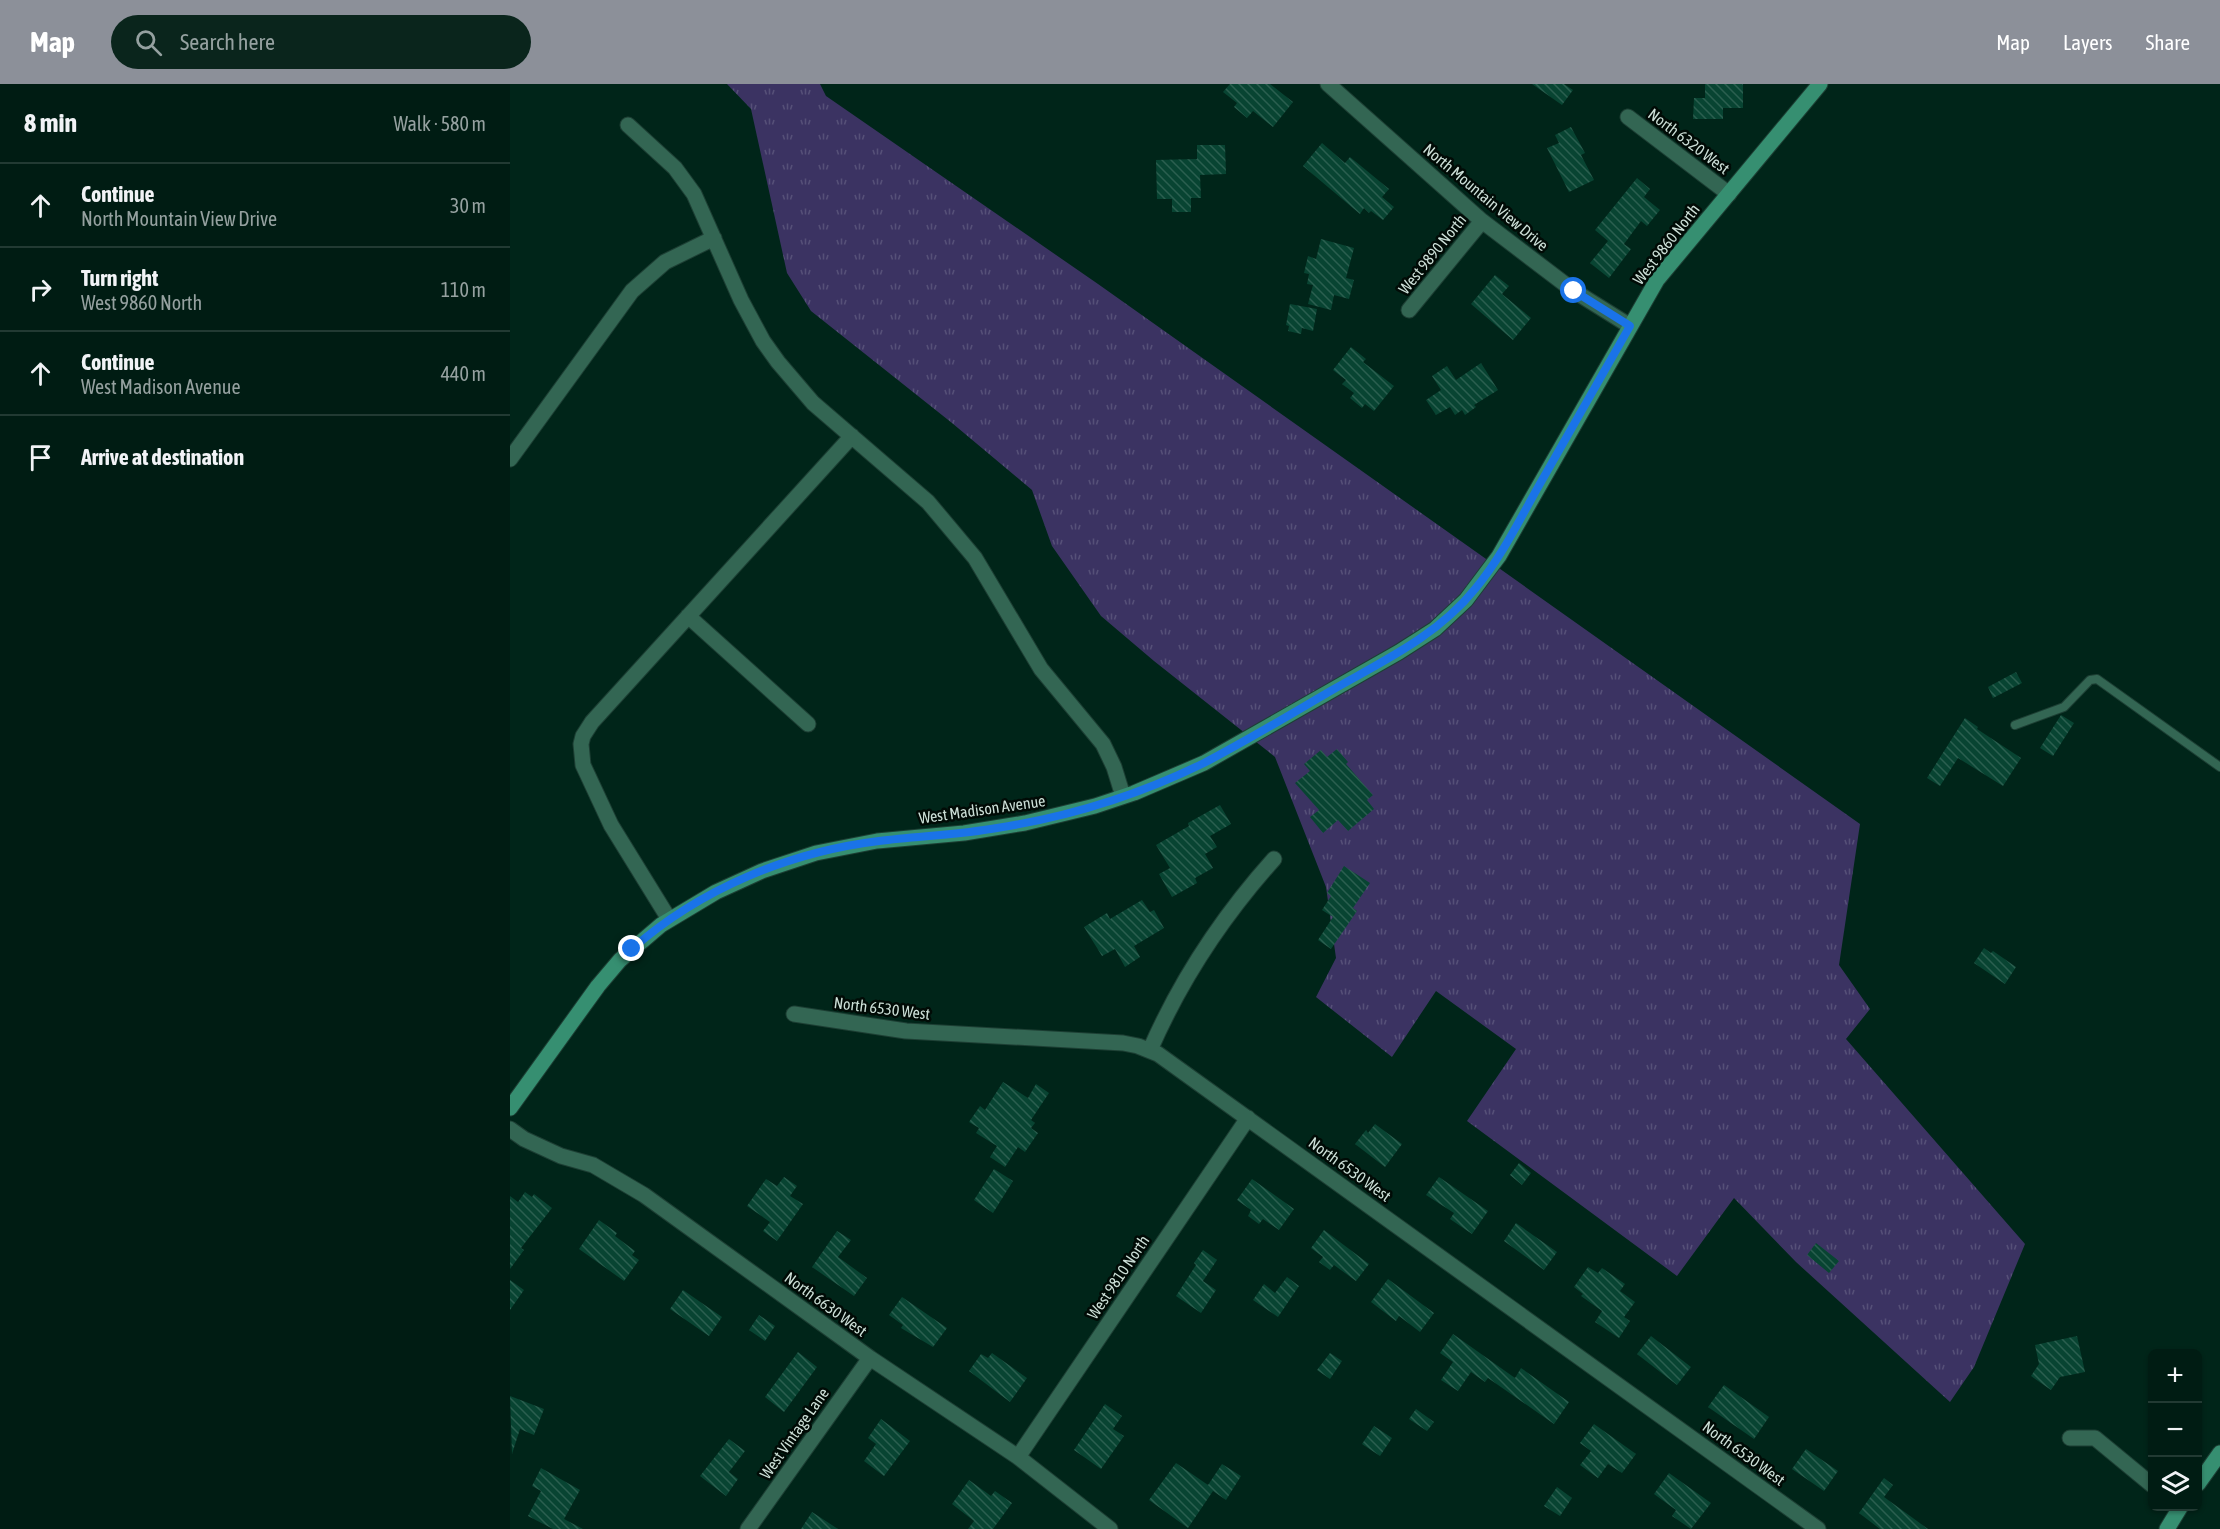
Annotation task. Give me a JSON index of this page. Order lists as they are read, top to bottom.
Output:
{
  "streets": {
    "street": [
      "North 6320 West",
      "North Mountain View Drive",
      "West 9860 North",
      "West 9890 North",
      "West Madison Avenue",
      "North 6530 West",
      "West 9810 North",
      "North 6630 West",
      "West Vintage Lane"
    ]
  },
  "crossings": [
    ["North 6320 West", "West 9860 North"],
    ["North Mountain View Drive", "West 9860 North"],
    ["North Mountain View Drive", "West 9890 North"],
    ["West 9860 North", "West Madison Avenue"],
    ["North 6530 West", "West 9810 North"],
    ["West 9810 North", "North 6630 West"],
    ["North 6630 West", "West Vintage Lane"]
  ],
  "page": {
    "header": "Map",
    "search": "Search here",
    "nav": ["Map", "Layers", "Share"],
    "heading": ["8 min", "Walk · 580 m"],
    "list": [
      ["Continue", "North Mountain View Drive", "30 m"],
      ["Turn right", "West 9860 North", "110 m"],
      ["Continue", "West Madison Avenue", "440 m"],
      "Arrive at destination"
    ],
    "map_buttons": ["+", "−"]
  }
}
